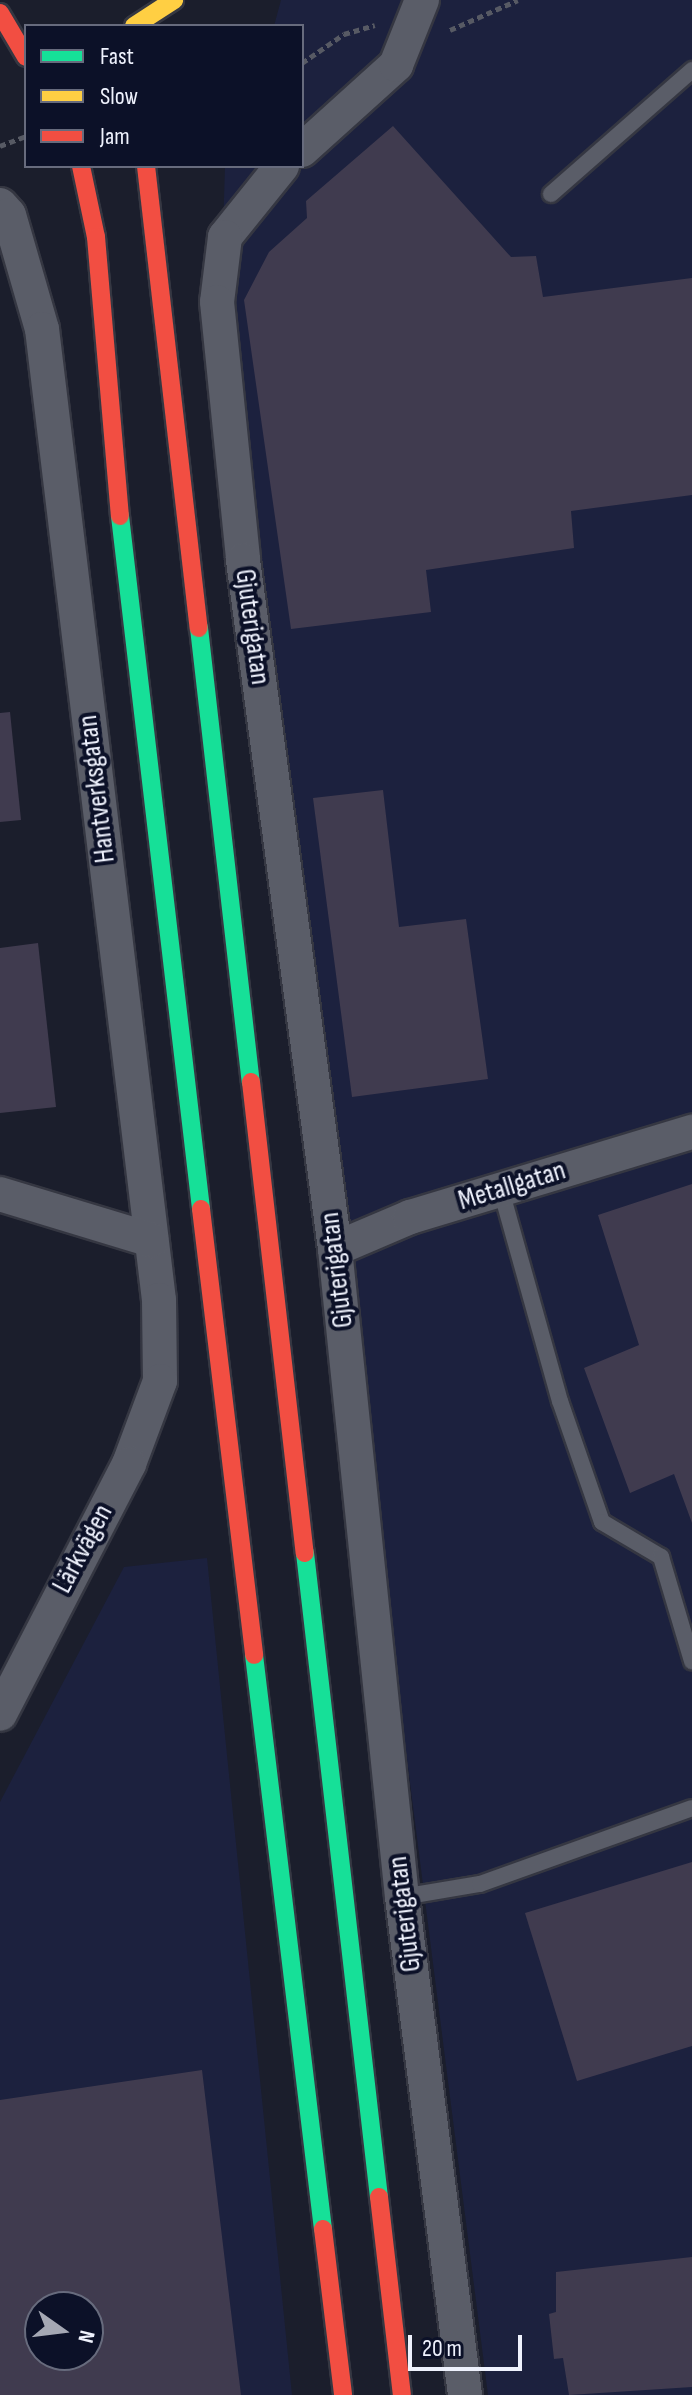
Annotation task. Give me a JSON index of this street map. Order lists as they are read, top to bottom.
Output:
{
  "streets": {
    "street": [
      "Gjuterigatan",
      "Hantverksgatan",
      "Metallgatan",
      "Lärkvägen"
    ]
  },
  "crossings": [
    ["Gjuterigatan", "Metallgatan"],
    ["Hantverksgatan", "Lärkvägen"]
  ],
  "legend": ["Fast", "Slow", "Jam"],
  "scale_bar": "20 m",
  "north": "right"
}
